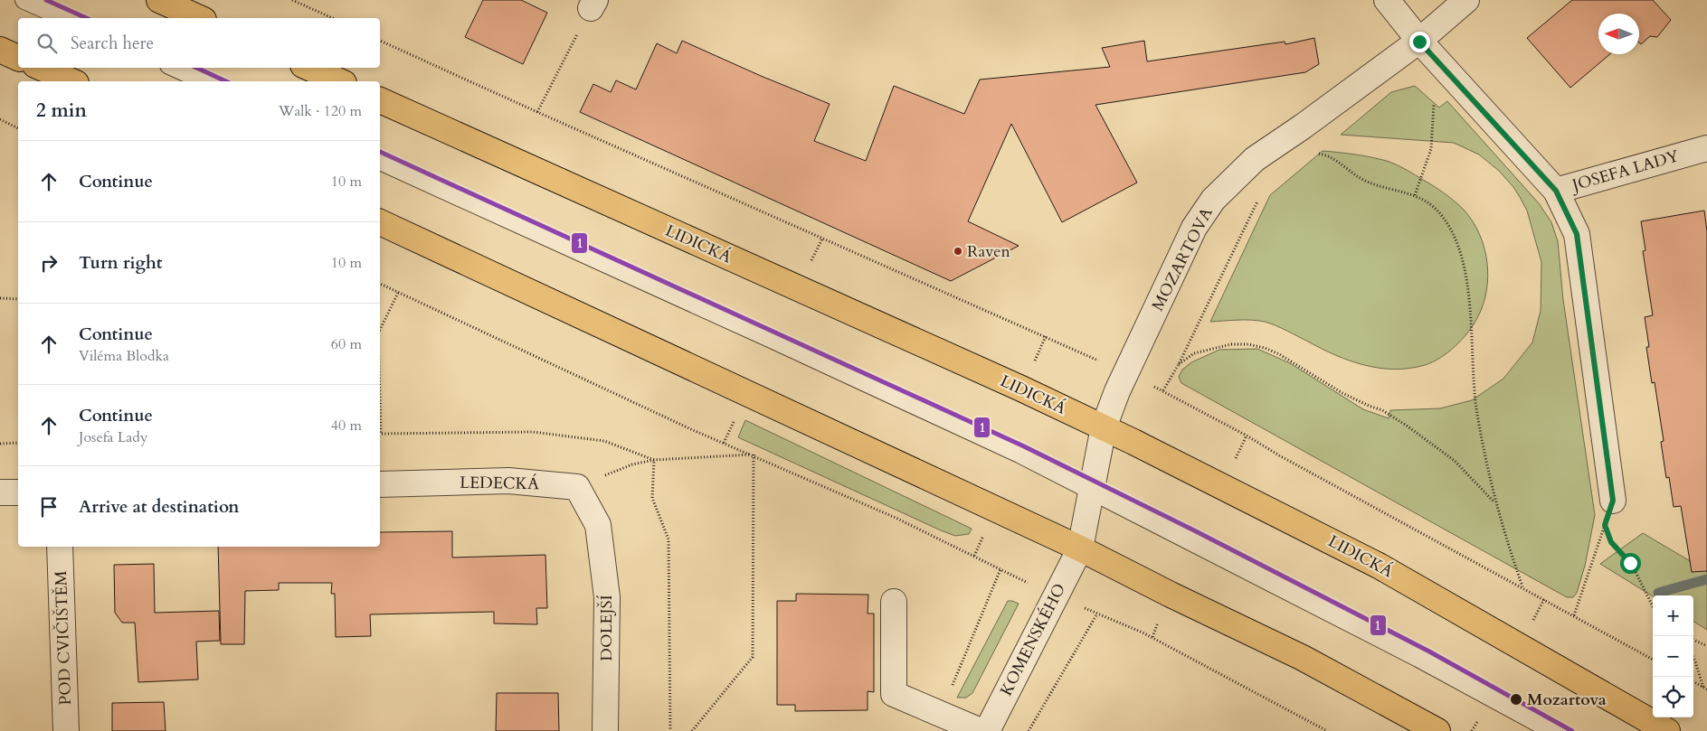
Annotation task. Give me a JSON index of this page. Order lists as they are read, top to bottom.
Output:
{
  "streets": {
    "main road": ["LIDICKÁ"],
    "street": [
      "JOSEFA LADY",
      "MOZARTOVA",
      "LEDECKÁ",
      "DOLEJŠÍ",
      "POD CVIČIŠTĚM",
      "KOMENSKÉHO"
    ]
  },
  "crossings": [
    ["JOSEFA LADY", "MOZARTOVA"],
    ["LIDICKÁ", "MOZARTOVA"],
    ["MOZARTOVA", "KOMENSKÉHO"],
    ["LEDECKÁ", "DOLEJŠÍ"]
  ],
  "places": ["Raven", "Mozartova"],
  "lines": ["transit line 1"],
  "north": "left",
  "page": {
    "search": "Search here",
    "heading": ["2 min", "Walk · 120 m"],
    "list": [
      ["Continue", "10 m"],
      ["Turn right", "10 m"],
      ["Continue", "Viléma Blodka", "60 m"],
      ["Continue", "Josefa Lady", "40 m"],
      "Arrive at destination"
    ],
    "map_buttons": ["+", "−"]
  }
}
